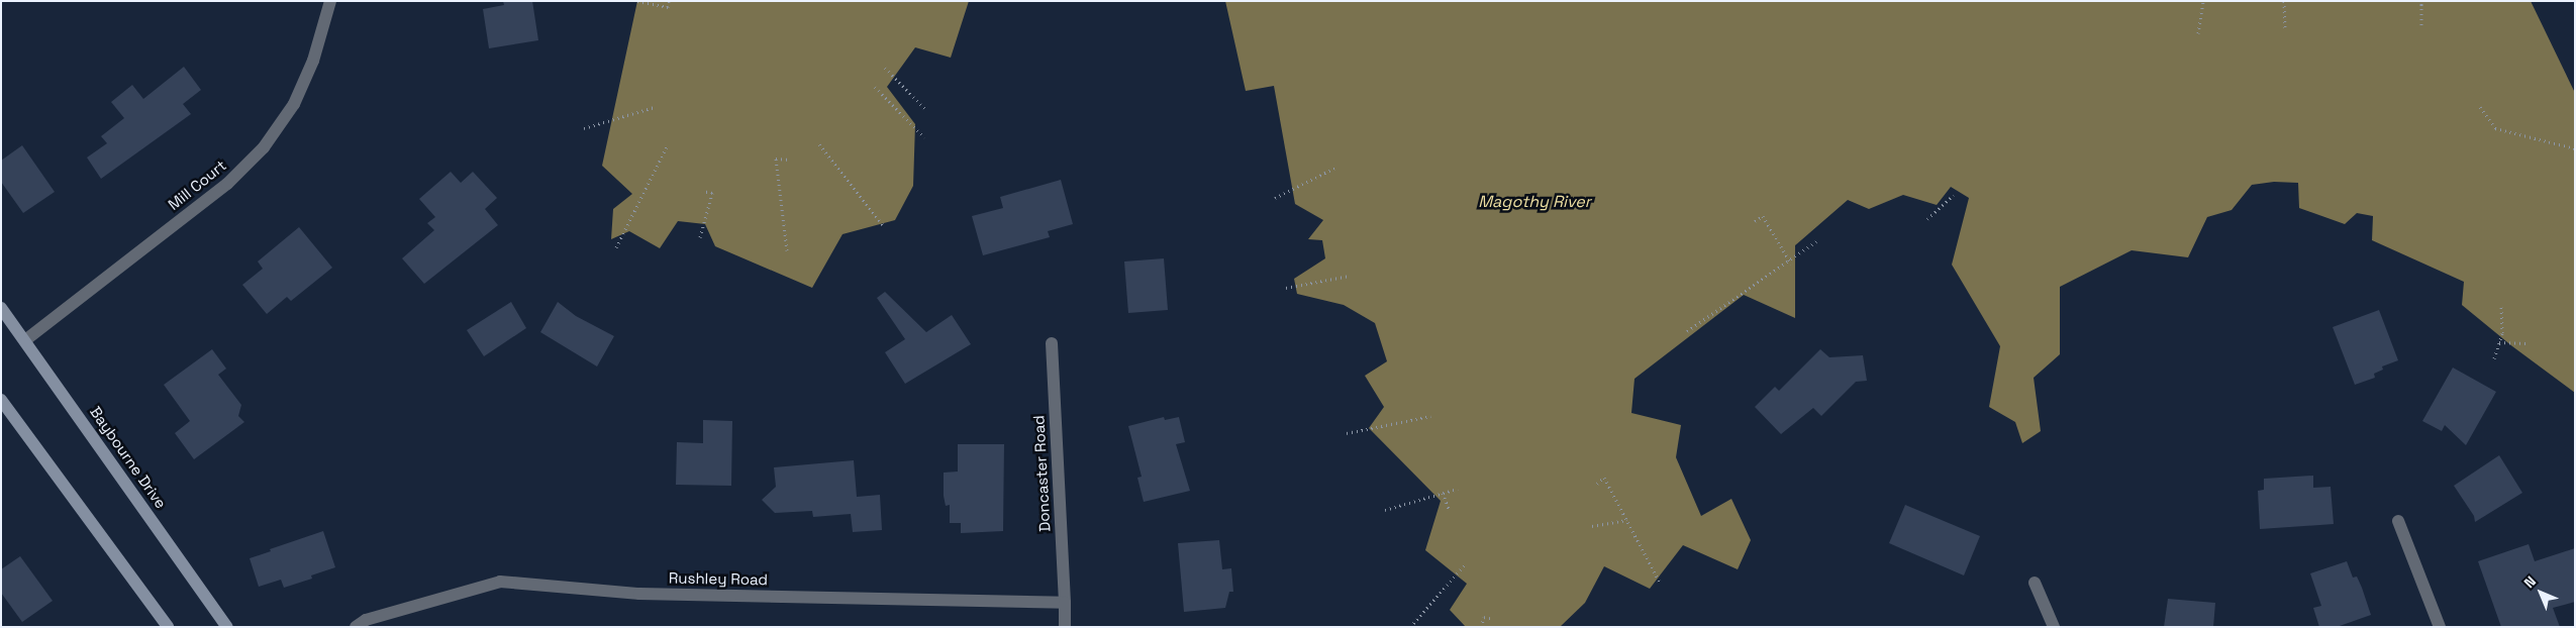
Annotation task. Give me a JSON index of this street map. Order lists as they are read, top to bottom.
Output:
{
  "streets": {
    "street": [
      "Mill Court",
      "Baybourne Drive",
      "Doncaster Road",
      "Rushley Road"
    ]
  },
  "crossings": [
    ["Mill Court", "Baybourne Drive"],
    ["Doncaster Road", "Rushley Road"]
  ],
  "water": ["Magothy River"],
  "north": "top left"
}
